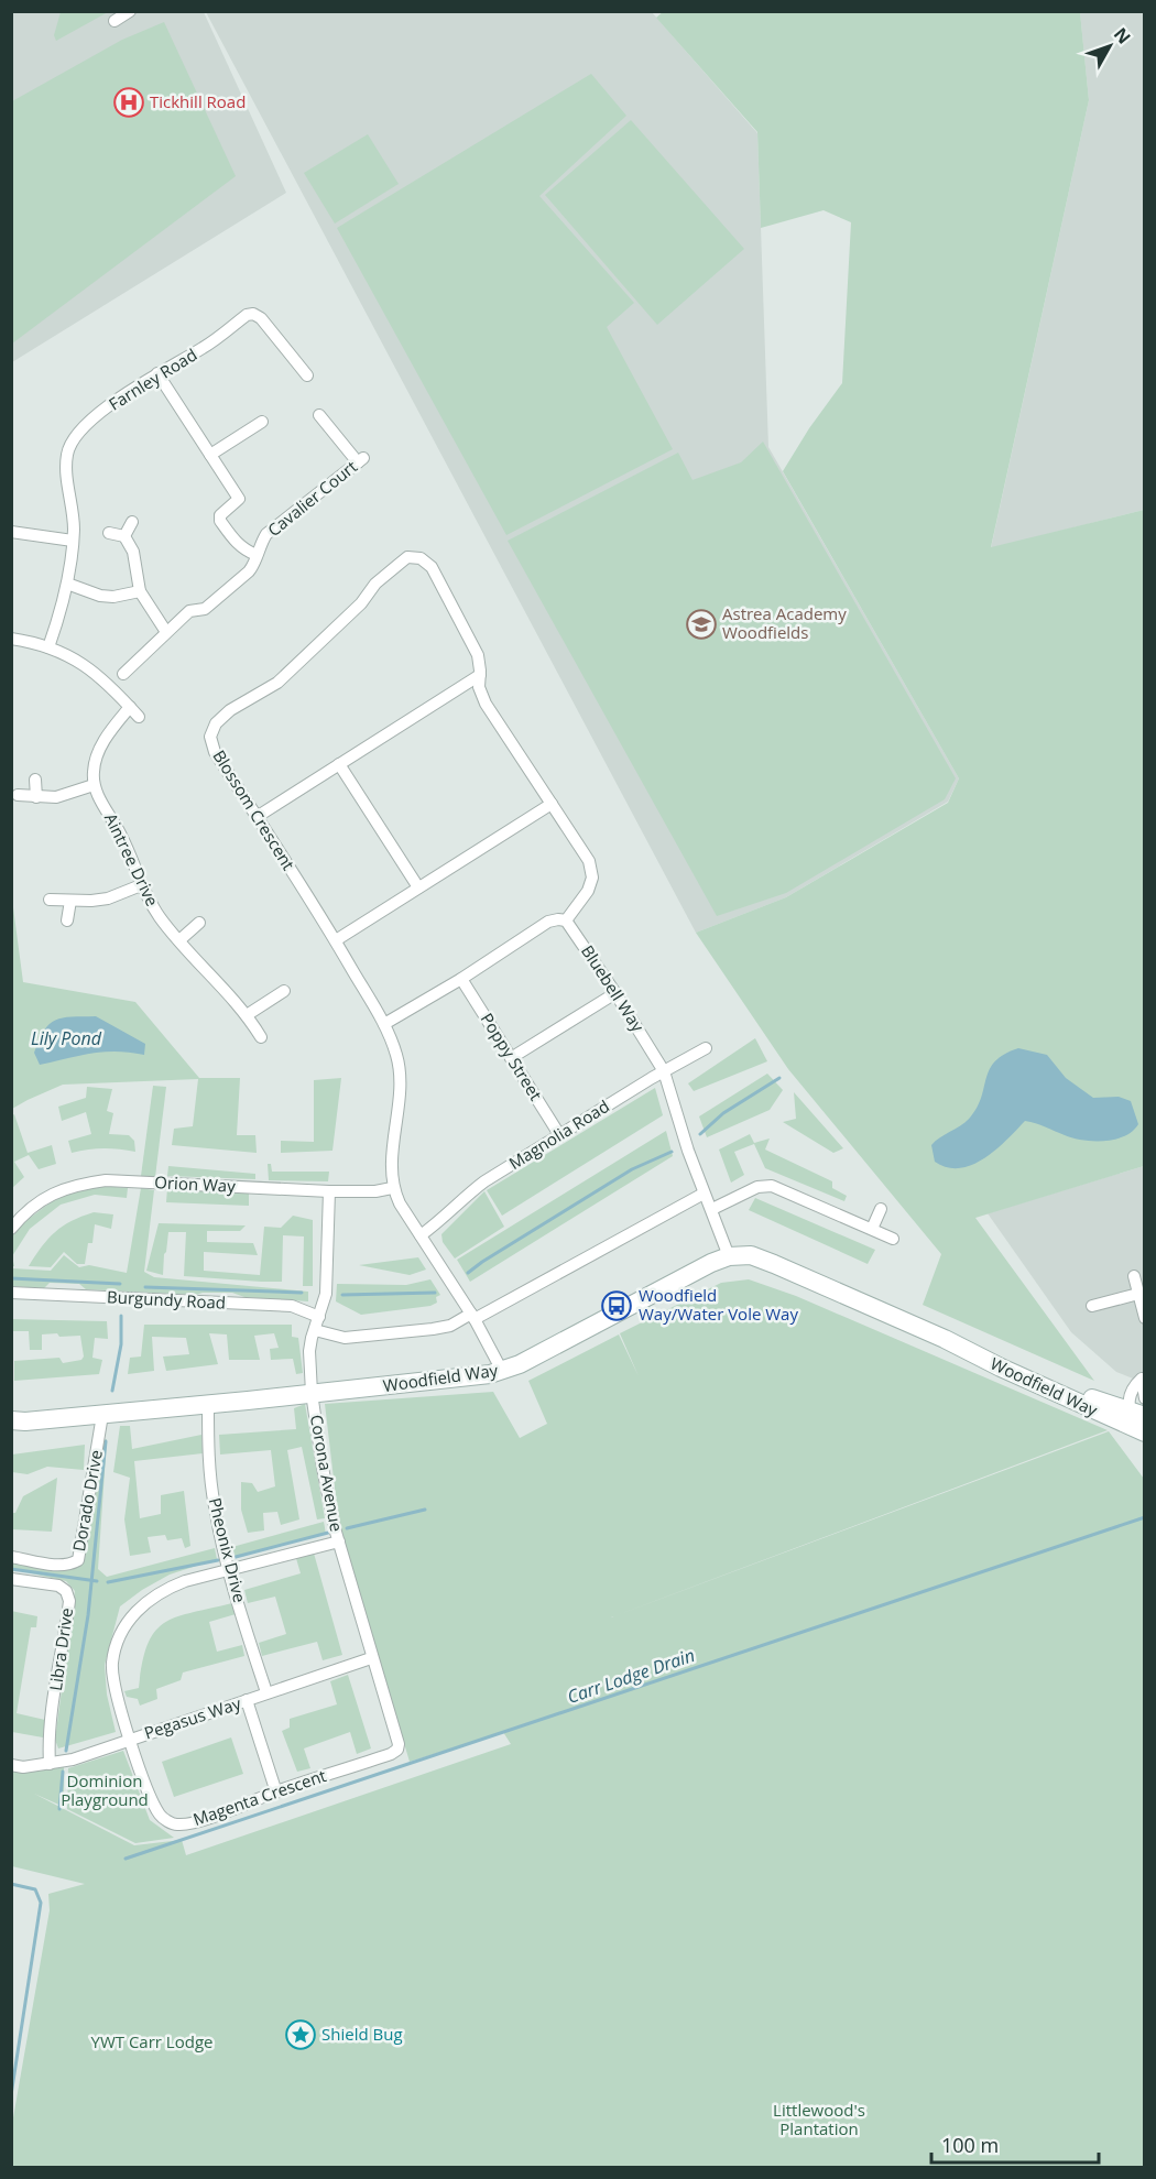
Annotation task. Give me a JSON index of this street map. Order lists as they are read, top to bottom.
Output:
{
  "streets": {
    "street": [
      "Farnley Road",
      "Cavalier Court",
      "Blossom Crescent",
      "Aintree Drive",
      "Bluebell Way",
      "Poppy Street",
      "Magnolia Road",
      "Orion Way",
      "Burgundy Road",
      "Woodfield Way",
      "Corona Avenue",
      "Dorado Drive",
      "Pheonix Drive",
      "Libra Drive",
      "Pegasus Way",
      "Magenta Crescent"
    ]
  },
  "crossings": [
    ["Blossom Crescent", "Bluebell Way"],
    ["Blossom Crescent", "Orion Way"],
    ["Bluebell Way", "Magnolia Road"],
    ["Bluebell Way", "Woodfield Way"],
    ["Poppy Street", "Magnolia Road"],
    ["Orion Way", "Corona Avenue"],
    ["Burgundy Road", "Corona Avenue"],
    ["Woodfield Way", "Corona Avenue"],
    ["Woodfield Way", "Dorado Drive"],
    ["Woodfield Way", "Pheonix Drive"],
    ["Corona Avenue", "Pegasus Way"],
    ["Corona Avenue", "Magenta Crescent"],
    ["Pheonix Drive", "Pegasus Way"],
    ["Pheonix Drive", "Magenta Crescent"],
    ["Libra Drive", "Pegasus Way"],
    ["Pegasus Way", "Magenta Crescent"]
  ],
  "water": ["Lily Pond", "Carr Lodge Drain"],
  "parks": ["Dominion Playground", "YWT Carr Lodge", "Littlewood's Plantation"],
  "places": {
    "hospital": ["Tickhill Road"],
    "school or university": ["Astrea Academy Woodfields"],
    "bus stop": ["Woodfield Way/Water Vole Way"],
    "place": ["Shield Bug"]
  },
  "scale_bar": "100 m",
  "north": "top right"
}
